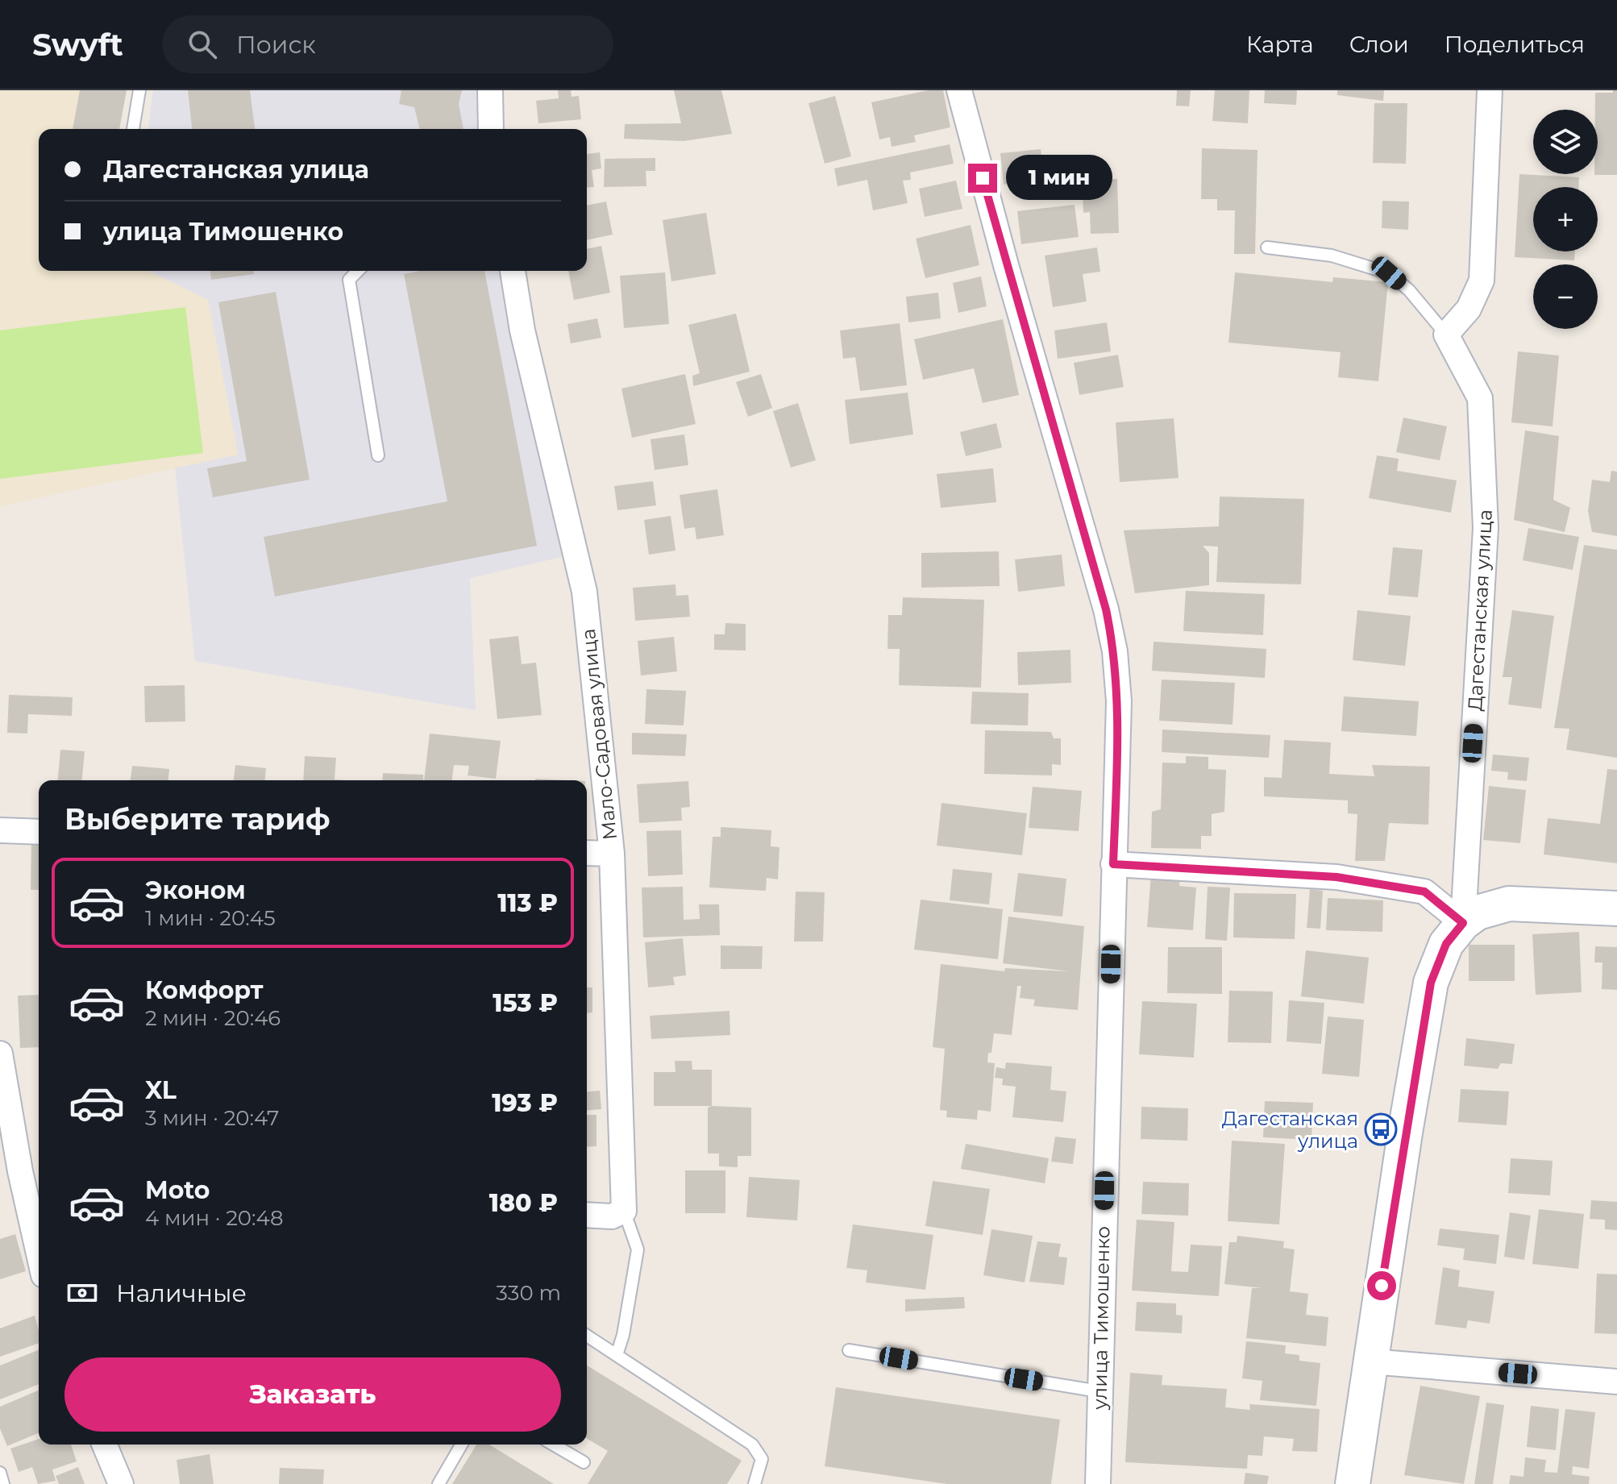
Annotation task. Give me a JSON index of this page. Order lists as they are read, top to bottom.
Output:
{
  "streets": {
    "street": ["Дагестанская улица", "Мало-Садовая улица", "улица Тимошенко"]
  },
  "places": {
    "bus stop": ["Дагестанская улица"]
  },
  "page": {
    "header": "Swyft",
    "search": "Поиск",
    "nav": ["Карта", "Слои", "Поделиться"],
    "map_buttons": ["+", "−"],
    "banner": ["Дагестанская улица", "улица Тимошенко"],
    "bubble": "1 мин",
    "heading": "Выберите тариф",
    "list": [
      {
        "name": "Эконом",
        "note": "1 мин · 20:45",
        "value": "113 ₽"
      },
      {
        "name": "Комфорт",
        "note": "2 мин · 20:46",
        "value": "153 ₽"
      },
      {
        "name": "XL",
        "note": "3 мин · 20:47",
        "value": "193 ₽"
      },
      {
        "name": "Moto",
        "note": "4 мин · 20:48",
        "value": "180 ₽"
      }
    ],
    "pay": ["Наличные", "330 m"],
    "buttons": "Заказать"
  }
}
